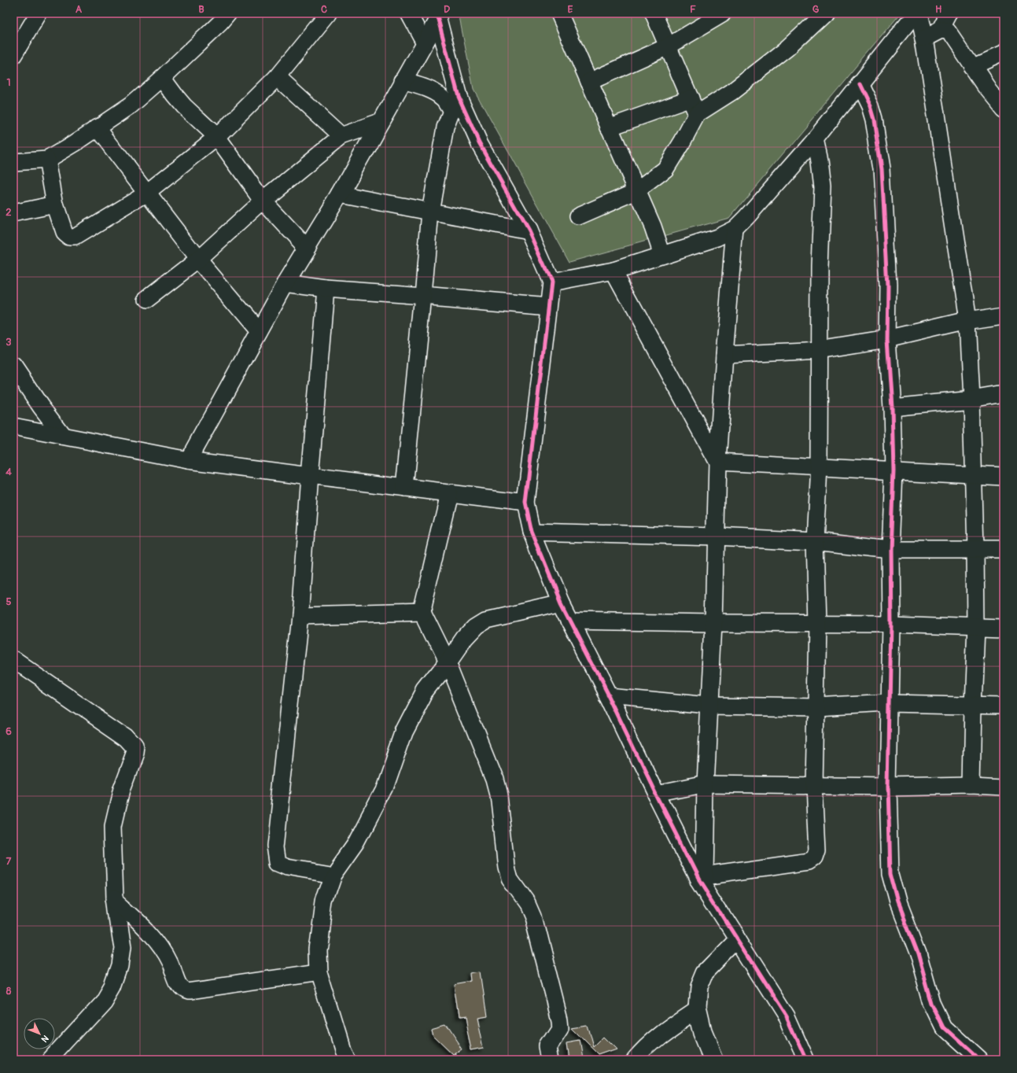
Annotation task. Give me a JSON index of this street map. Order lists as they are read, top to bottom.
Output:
{
  "north": "bottom right",
  "grid": {
    "columns": [
      "A",
      "B",
      "C",
      "D",
      "E",
      "F",
      "G",
      "H"
    ],
    "rows": [
      "1",
      "2",
      "3",
      "4",
      "5",
      "6",
      "7",
      "8"
    ]
  }
}
